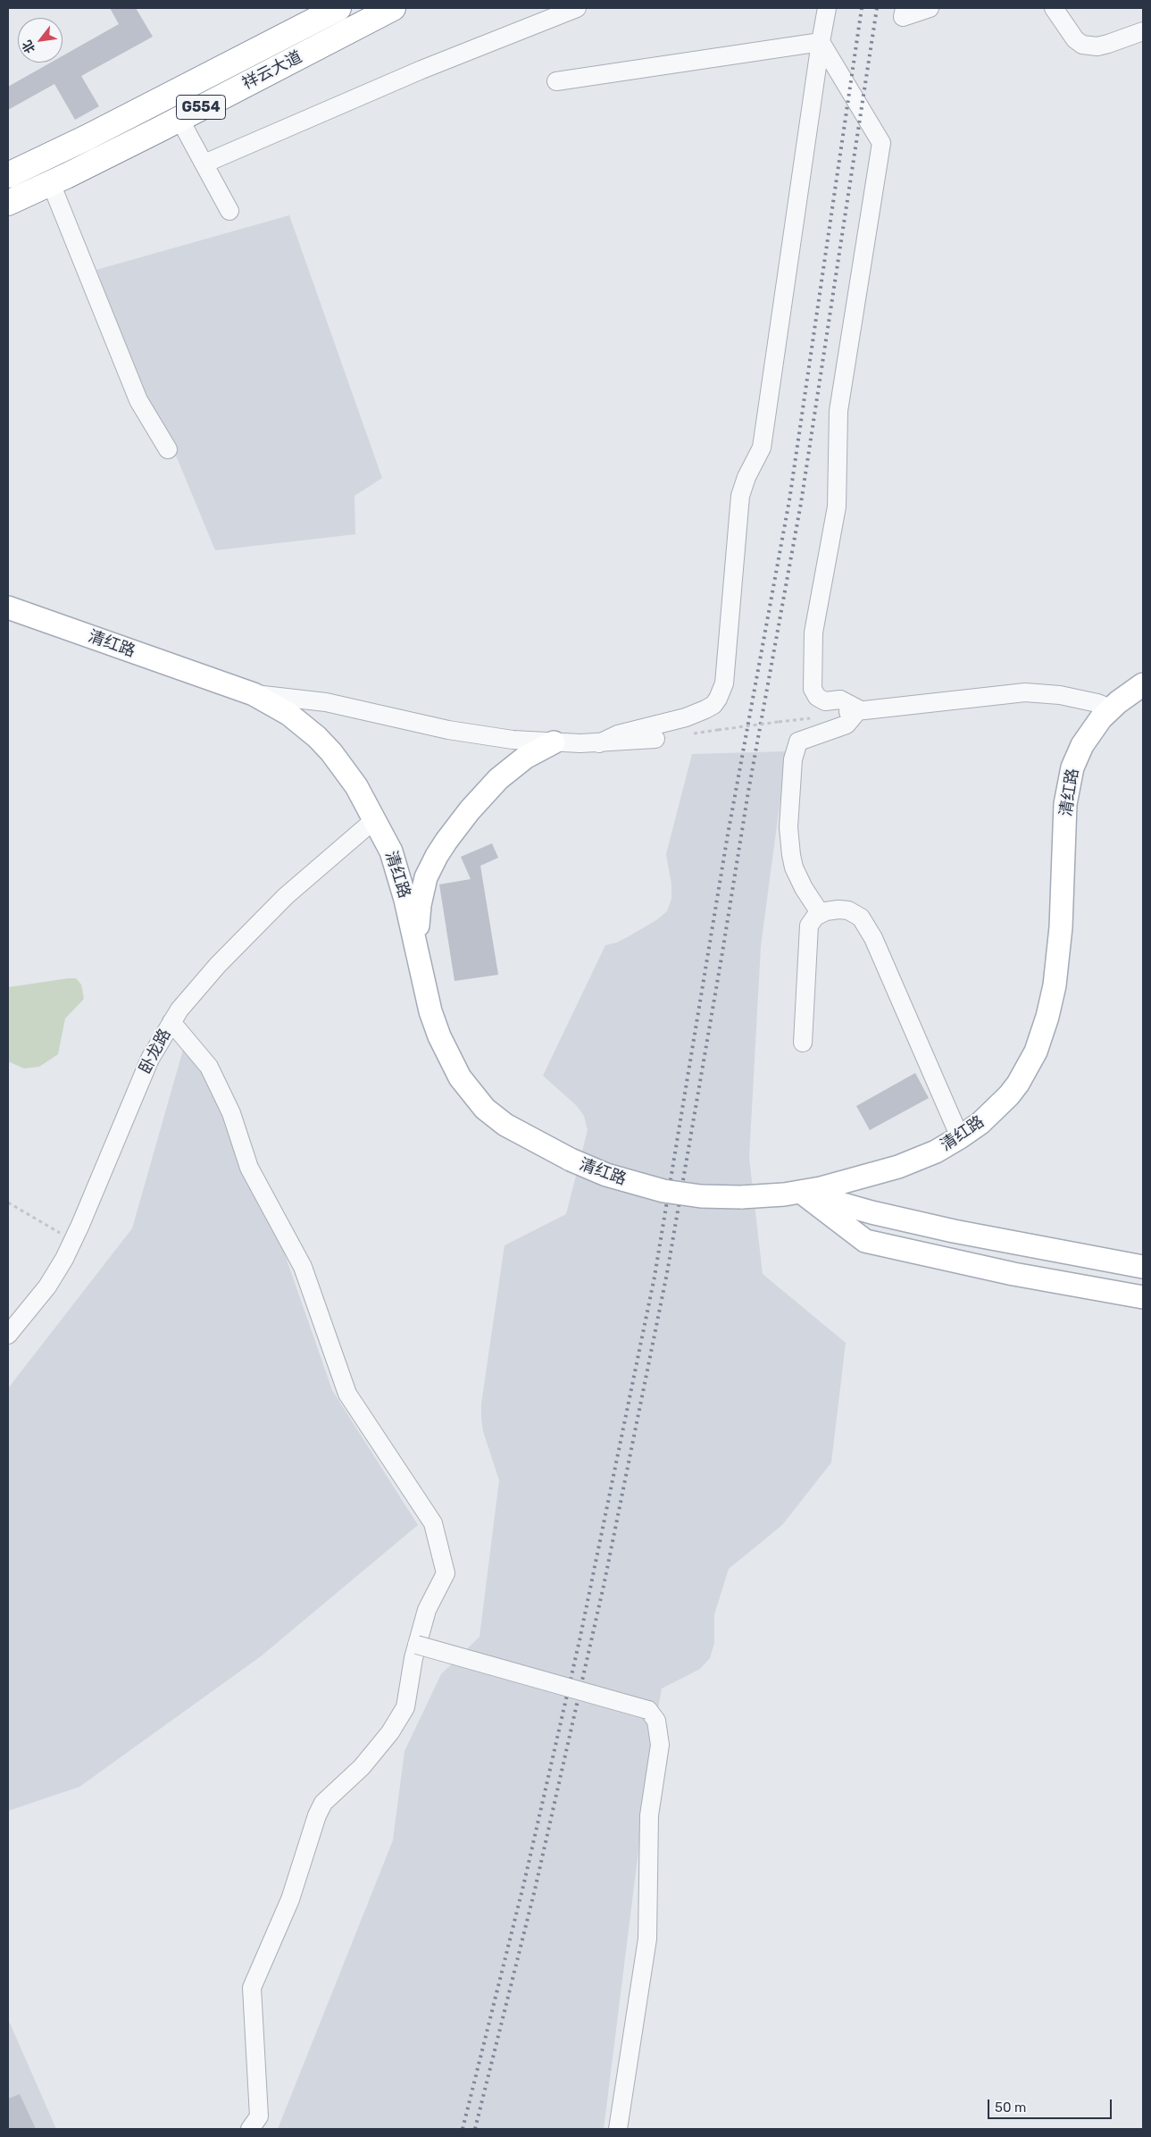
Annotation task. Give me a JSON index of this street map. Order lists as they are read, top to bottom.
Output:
{
  "streets": {
    "highway": ["祥云大道", "G554"],
    "main road": ["清红路"],
    "street": ["卧龙路"]
  },
  "crossings": [
    ["清红路", "卧龙路"]
  ],
  "scale_bar": "50 m",
  "north": "bottom left"
}
